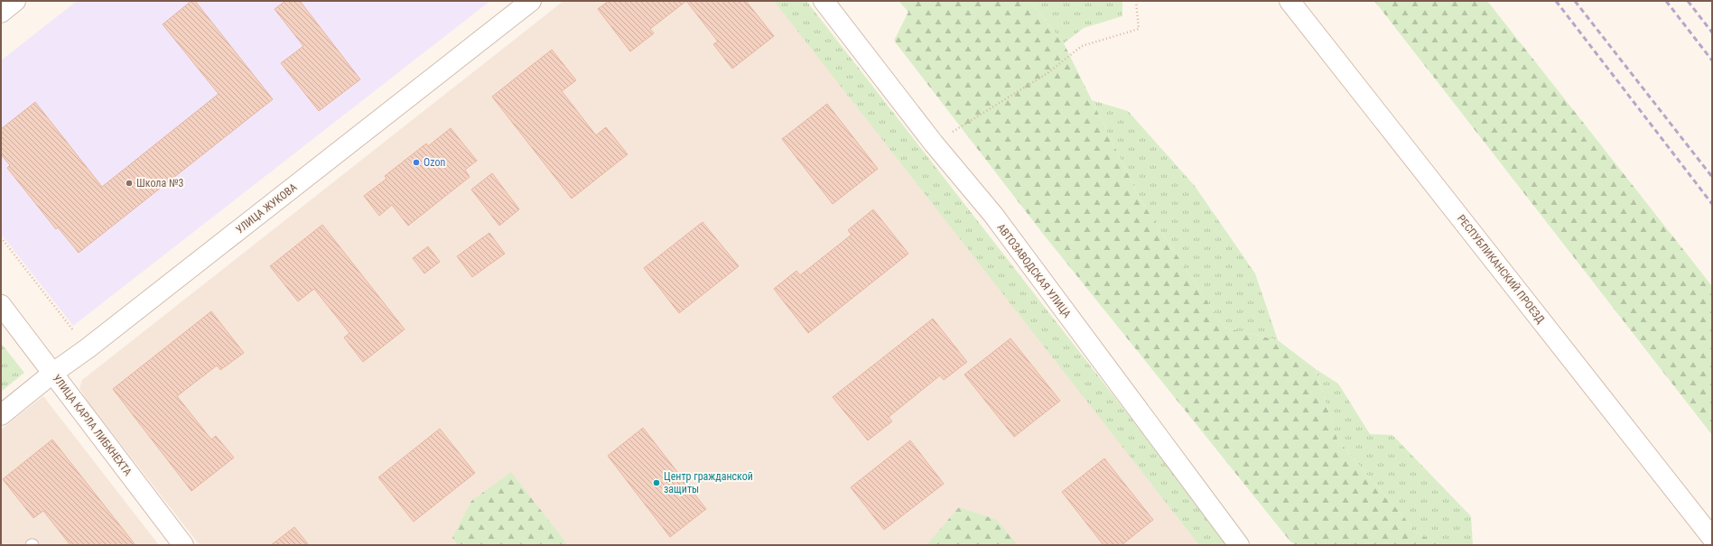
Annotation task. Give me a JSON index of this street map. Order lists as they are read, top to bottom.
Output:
{
  "streets": {
    "street": [
      "УЛИЦА ЖУКОВА",
      "РЕСПУБЛИКАНСКИЙ ПРОЕЗД",
      "АВТОЗАВОДСКАЯ УЛИЦА",
      "УЛИЦА КАРЛА ЛИБКНЕХТА"
    ]
  },
  "crossings": [
    ["УЛИЦА ЖУКОВА", "УЛИЦА КАРЛА ЛИБКНЕХТА"]
  ],
  "places": ["Ozon", "Школа №3", "Центр гражданской защиты"]
}
